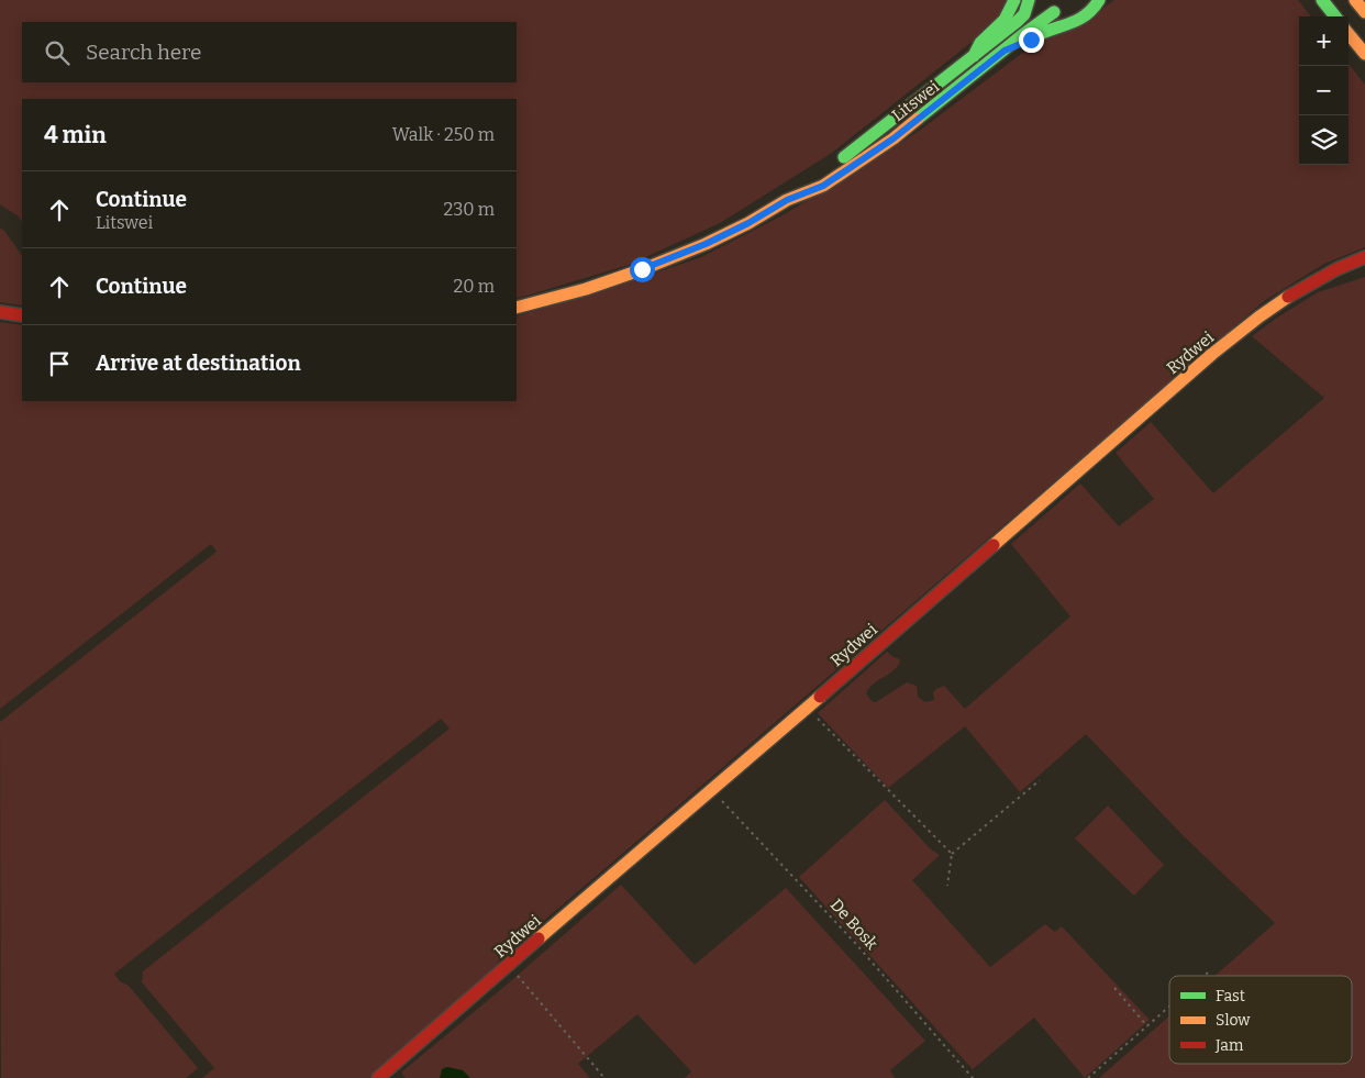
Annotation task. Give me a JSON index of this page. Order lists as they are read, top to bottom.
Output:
{
  "streets": {
    "main road": ["Litswei", "Rydwei"],
    "path": ["De Bosk"]
  },
  "crossings": [
    ["Rydwei", "De Bosk"]
  ],
  "legend": ["Fast", "Slow", "Jam"],
  "page": {
    "map_buttons": ["+", "−"],
    "search": "Search here",
    "heading": ["4 min", "Walk · 250 m"],
    "list": [
      ["Continue", "Litswei", "230 m"],
      ["Continue", "20 m"],
      "Arrive at destination"
    ]
  }
}
